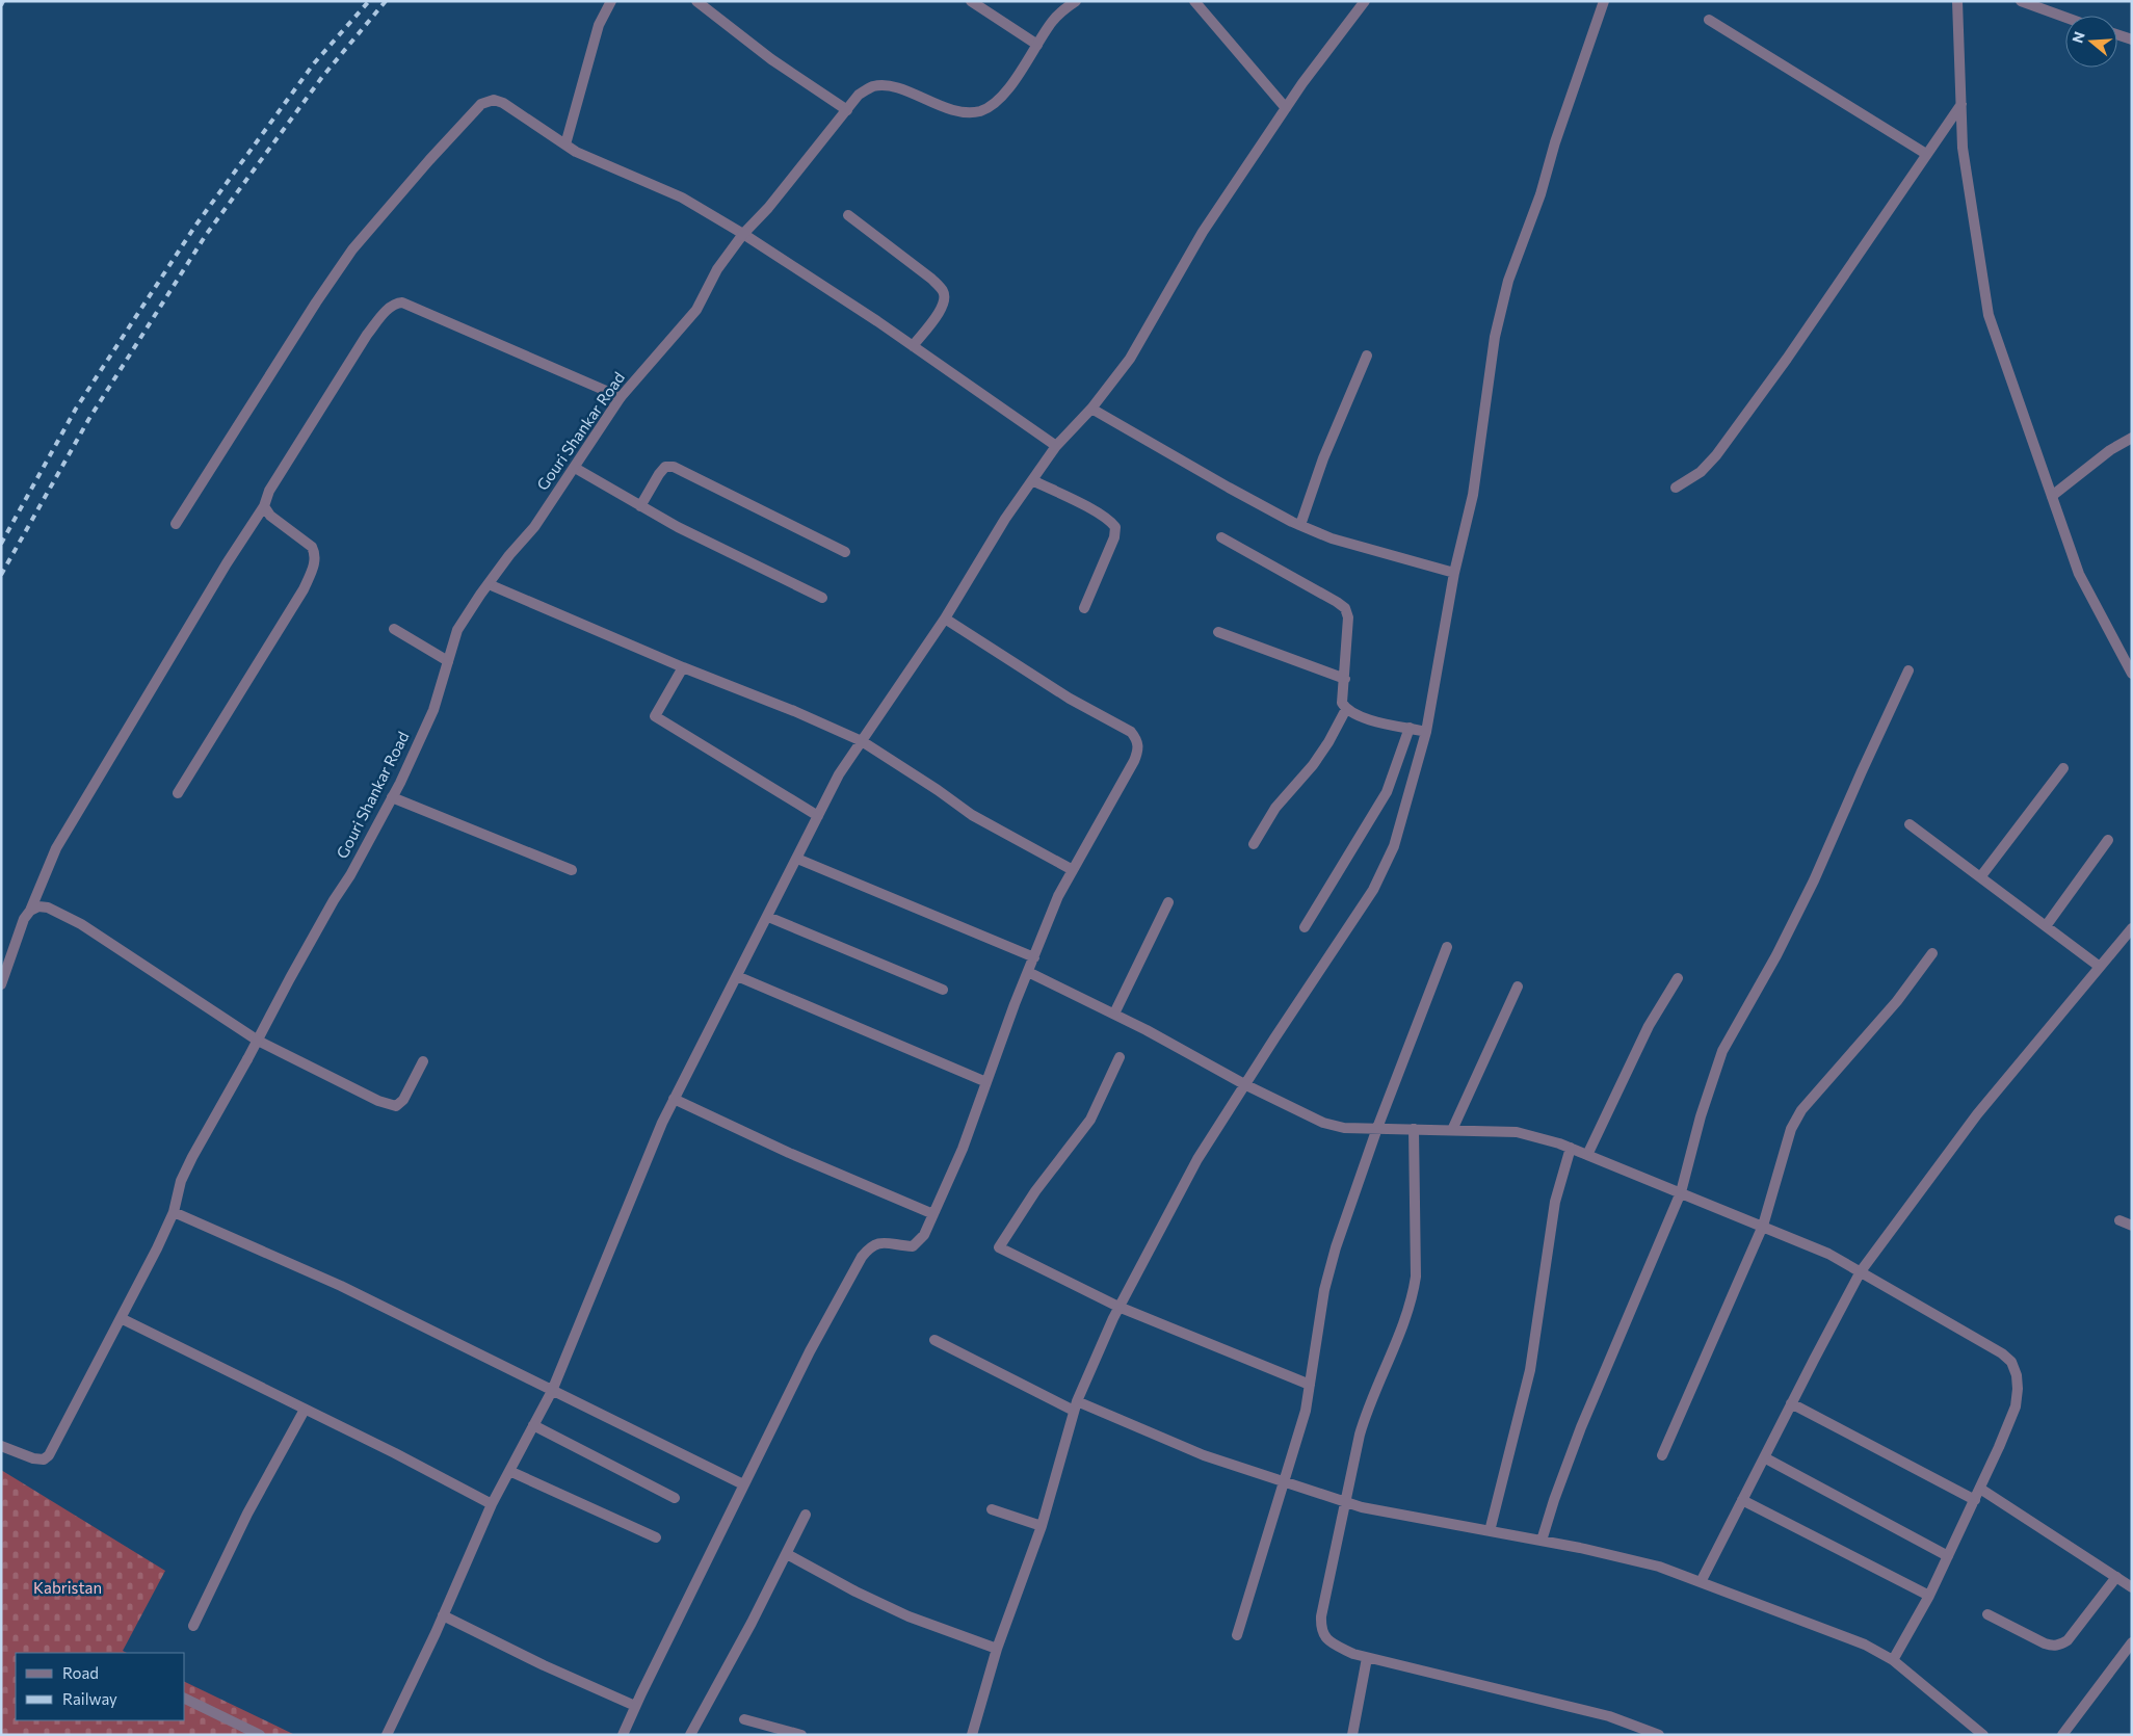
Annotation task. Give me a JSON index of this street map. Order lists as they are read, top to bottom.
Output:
{
  "streets": {
    "street": ["Gouri Shankar Road"]
  },
  "parks": ["Kabristan"],
  "legend": ["Road", "Railway"],
  "north": "left"
}
